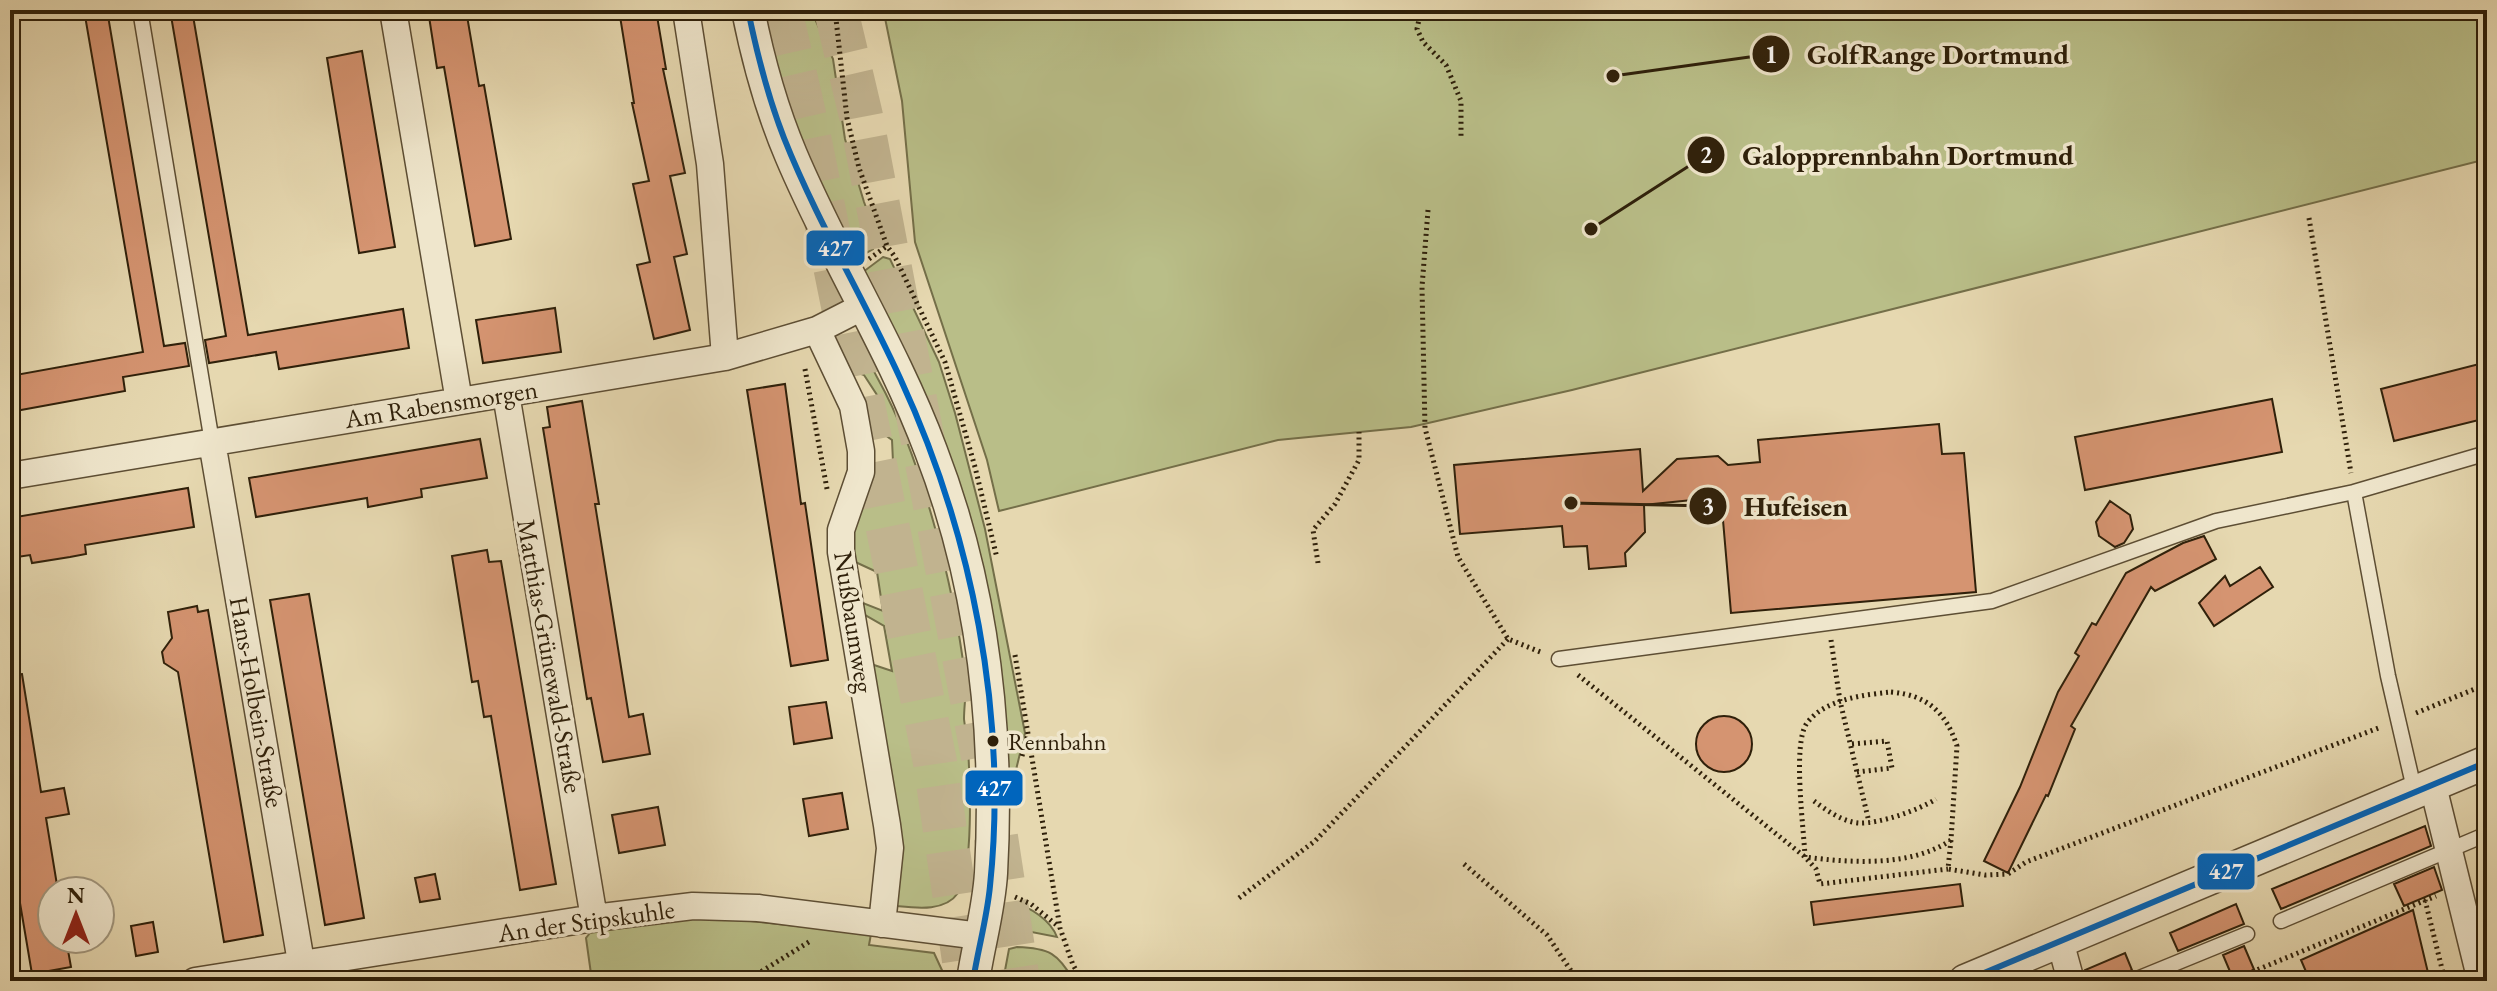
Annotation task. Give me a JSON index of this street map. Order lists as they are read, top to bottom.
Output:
{
  "streets": {
    "street": [
      "Am Rabensmorgen",
      "Nußbaumweg",
      "Matthias-Grünewald-Straße",
      "Hans-Holbein-Straße",
      "An der Stipskuhle"
    ]
  },
  "crossings": [
    ["Am Rabensmorgen", "Nußbaumweg"],
    ["Am Rabensmorgen", "Matthias-Grünewald-Straße"],
    ["Am Rabensmorgen", "Hans-Holbein-Straße"],
    ["Nußbaumweg", "An der Stipskuhle"],
    ["Matthias-Grünewald-Straße", "An der Stipskuhle"],
    ["Hans-Holbein-Straße", "An der Stipskuhle"]
  ],
  "places": [
    "GolfRange Dortmund",
    "Galopprennbahn Dortmund",
    "Hufeisen",
    "Rennbahn"
  ],
  "lines": ["transit line 427"],
  "north": "top"
}
